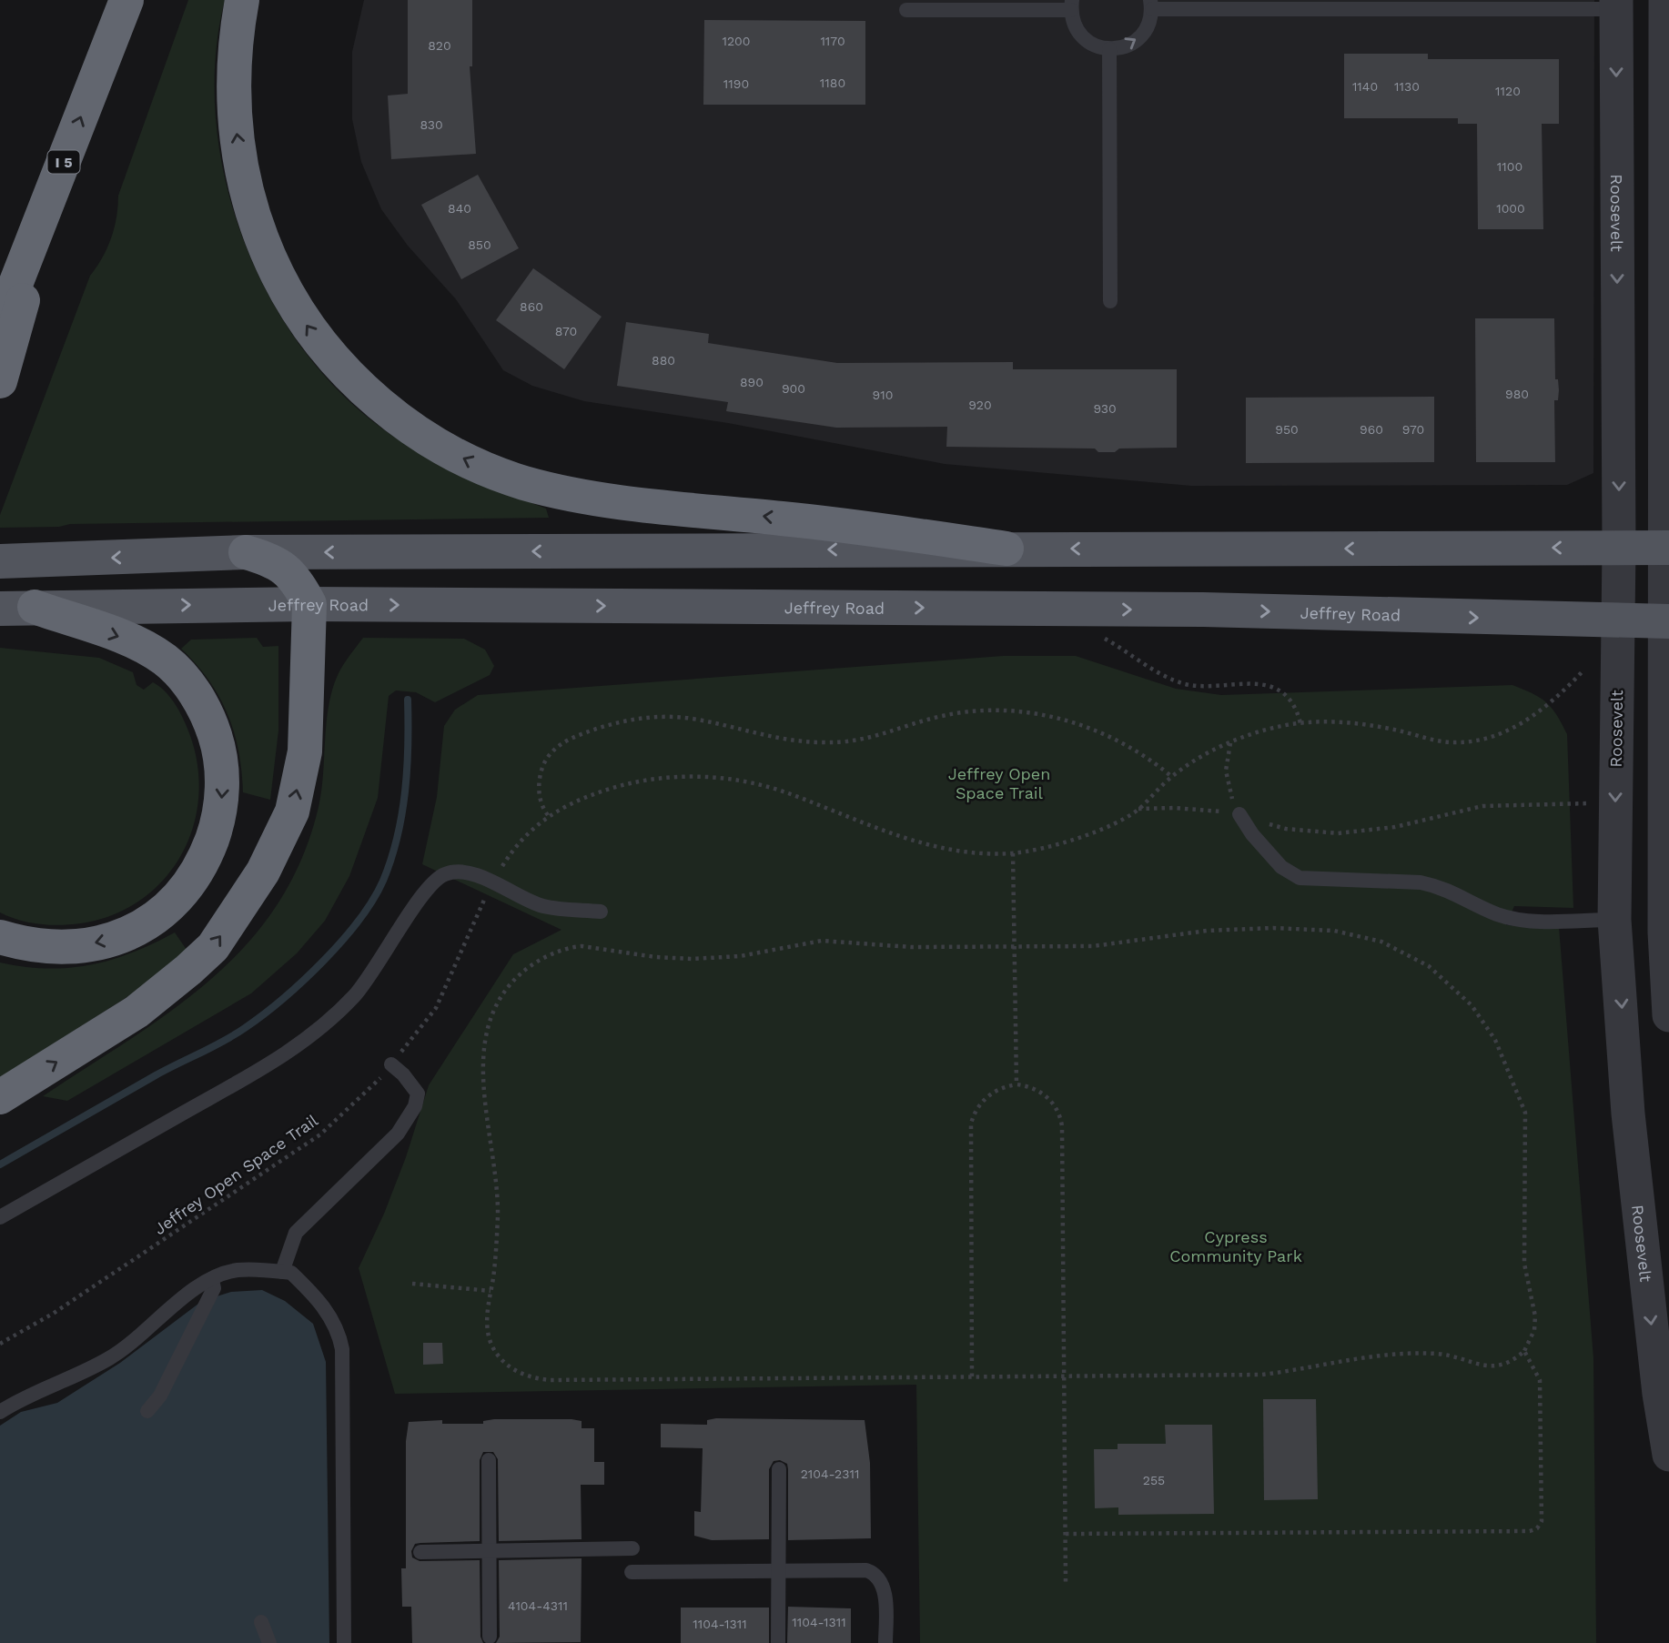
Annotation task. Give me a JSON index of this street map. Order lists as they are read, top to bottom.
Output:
{
  "streets": {
    "highway": ["I 5"],
    "main road": ["Jeffrey Road"],
    "street": ["Roosevelt"],
    "path": ["Jeffrey Open Space Trail"]
  },
  "crossings": [
    ["Roosevelt", "Jeffrey Road"]
  ],
  "parks": ["Jeffrey Open Space Trail", "Cypress Community Park"],
  "house_numbers": [
    "1200",
    "1170",
    "820",
    "1180",
    "1190",
    "1140",
    "1130",
    "1120",
    "830",
    "1100",
    "840",
    "1000",
    "850",
    "860",
    "870",
    "880",
    "890",
    "900",
    "980",
    "910",
    "920",
    "930",
    "950",
    "960",
    "970",
    "2104-2311",
    "255",
    "4104-4311",
    "1104-1311",
    "1104-1311"
  ]
}
